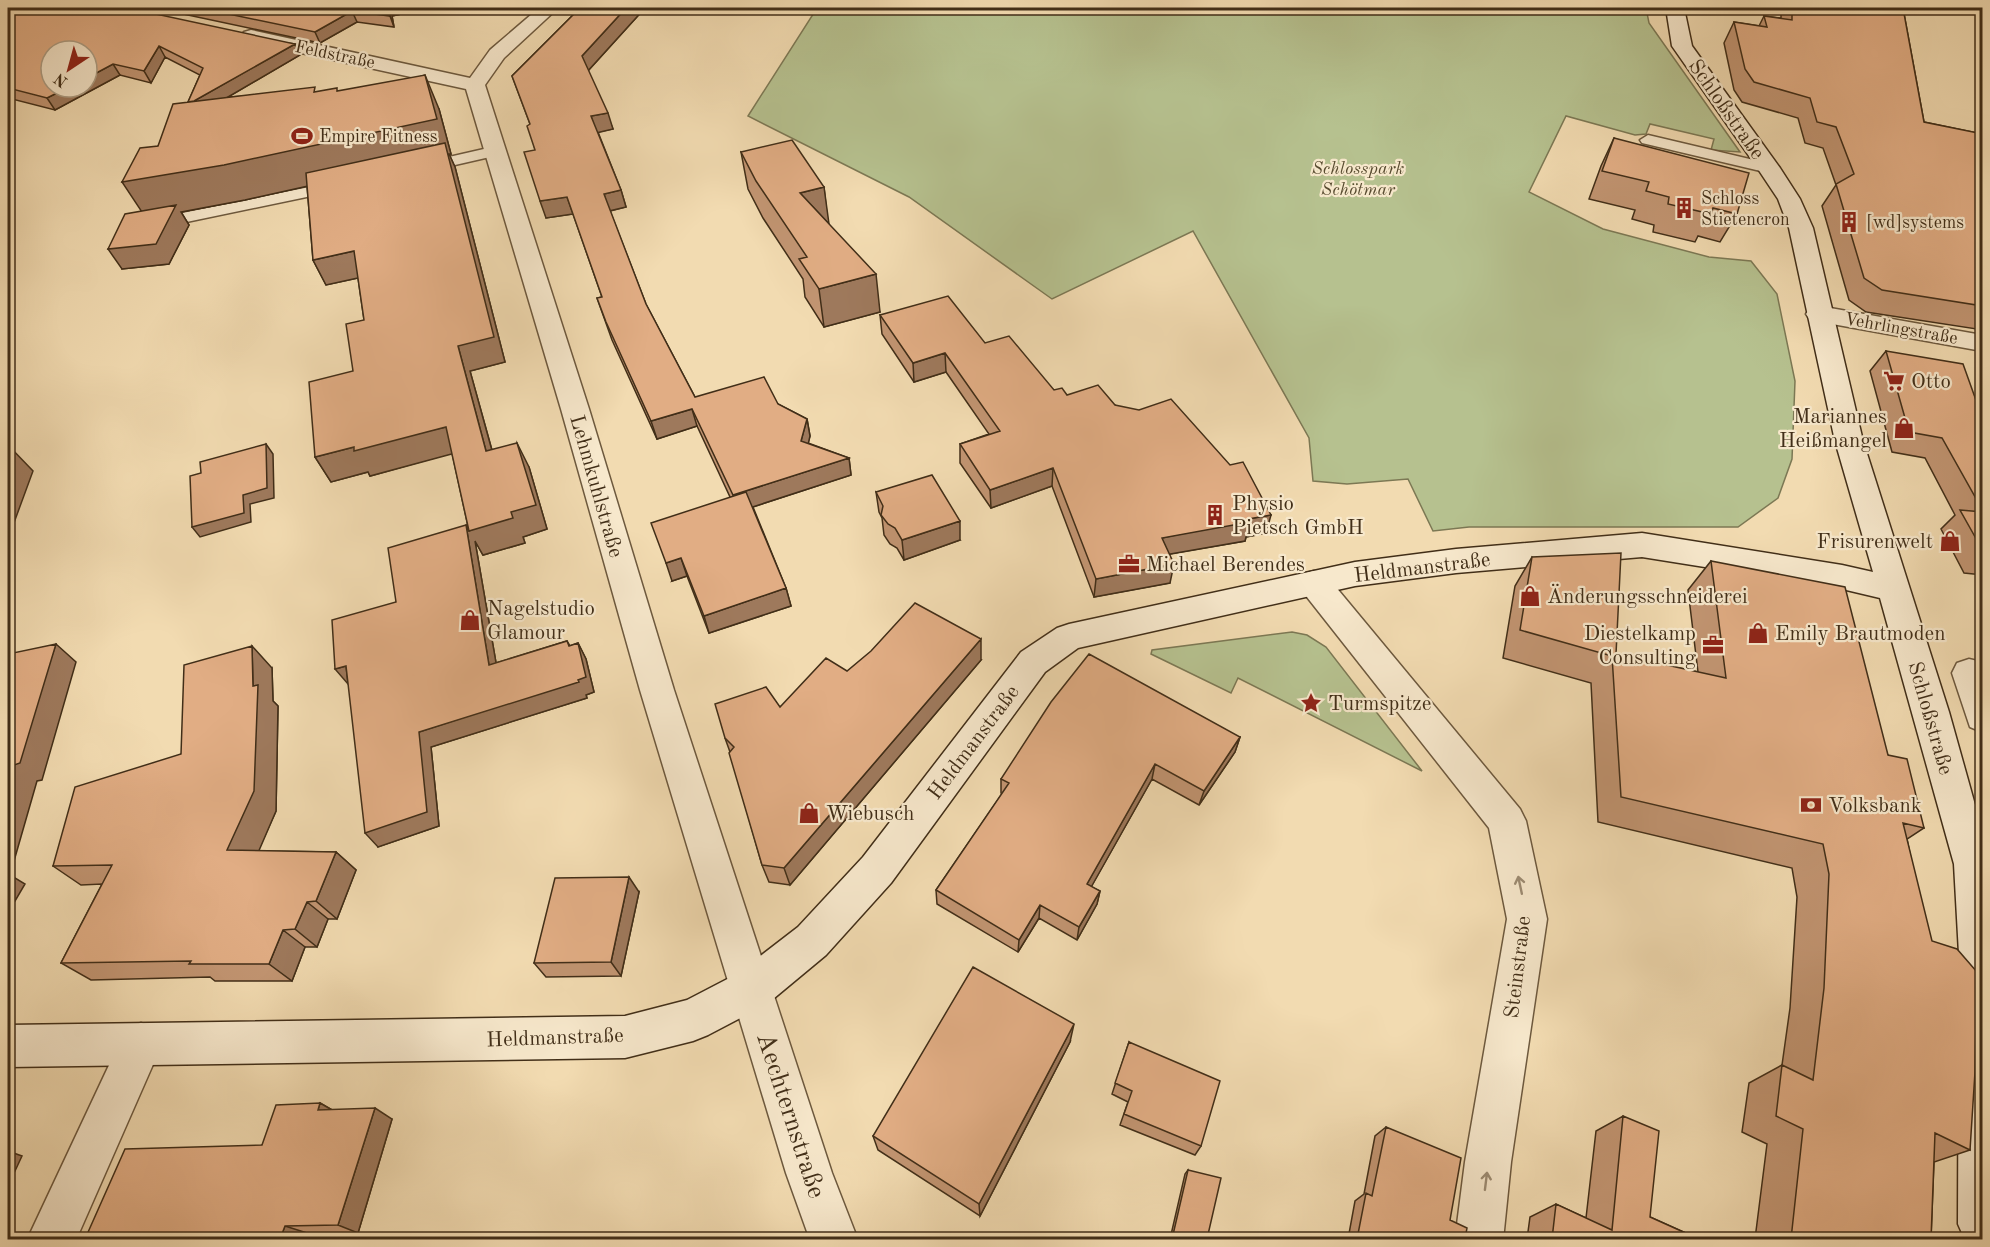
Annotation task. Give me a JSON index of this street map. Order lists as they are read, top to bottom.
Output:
{
  "streets": {
    "street": [
      "Feldstraße",
      "Schloßstraße",
      "Vehrlingstraße",
      "Lehmkuhlstraße",
      "Heldmanstraße",
      "Steinstraße",
      "Aechternstraße"
    ]
  },
  "crossings": [
    ["Feldstraße", "Lehmkuhlstraße"],
    ["Schloßstraße", "Vehrlingstraße"],
    ["Schloßstraße", "Heldmanstraße"],
    ["Lehmkuhlstraße", "Heldmanstraße"],
    ["Lehmkuhlstraße", "Aechternstraße"],
    ["Heldmanstraße", "Steinstraße"],
    ["Heldmanstraße", "Aechternstraße"]
  ],
  "one_way": ["Steinstraße"],
  "parks": ["Schlosspark Schötmar"],
  "places": {
    "sports": ["Empire Fitness"],
    "building": ["Schloss Stietencron", "[wd]systems", "Physio Pietsch GmbH"],
    "supermarket": ["Otto"],
    "shop": [
      "Mariannes Heißmangel",
      "Frisurenwelt",
      "Änderungsschneiderei",
      "Nagelstudio Glamour",
      "Emily Brautmoden",
      "Wiebusch"
    ],
    "office": ["Michael Berendes", "Diestelkamp Consulting"],
    "place": ["Turmspitze"],
    "bank": ["Volksbank"]
  },
  "north": "bottom left"
}
